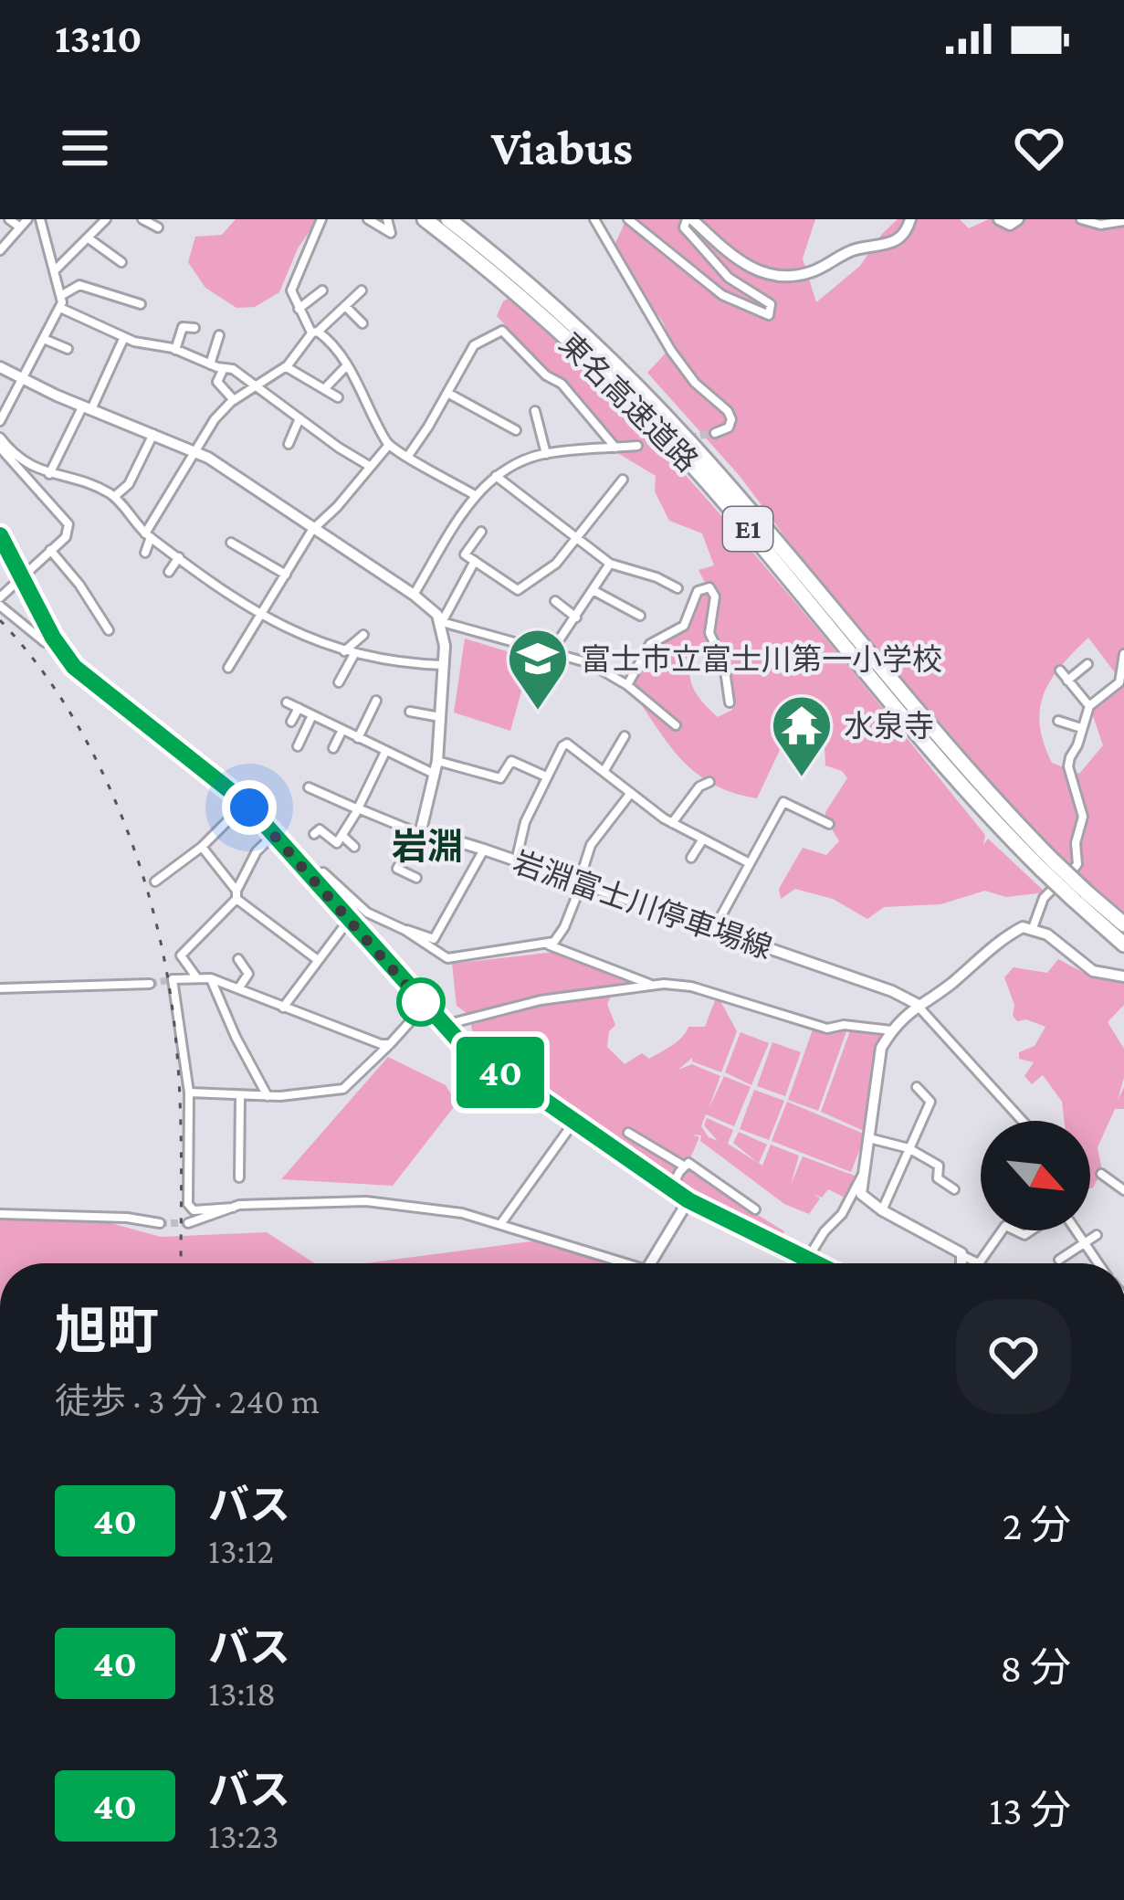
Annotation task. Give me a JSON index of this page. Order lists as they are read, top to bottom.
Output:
{
  "streets": {
    "highway": ["東名高速道路", "E1"],
    "main road": ["岩淵富士川停車場線"]
  },
  "districts": ["岩淵"],
  "places": {
    "school or university": ["富士市立富士川第一小学校"],
    "temple": ["水泉寺"]
  },
  "lines": ["bus line 40"],
  "north": "bottom right",
  "page": {
    "status": "13:10",
    "header": "Viabus",
    "on_map": "40",
    "heading": ["旭町", "徒歩 · 3 分 · 240 m"],
    "list": [
      {
        "mark": "40",
        "name": "バス",
        "note": "13:12",
        "value": "2 分"
      },
      {
        "mark": "40",
        "name": "バス",
        "note": "13:18",
        "value": "8 分"
      },
      {
        "mark": "40",
        "name": "バス",
        "note": "13:23",
        "value": "13 分"
      }
    ]
  }
}
